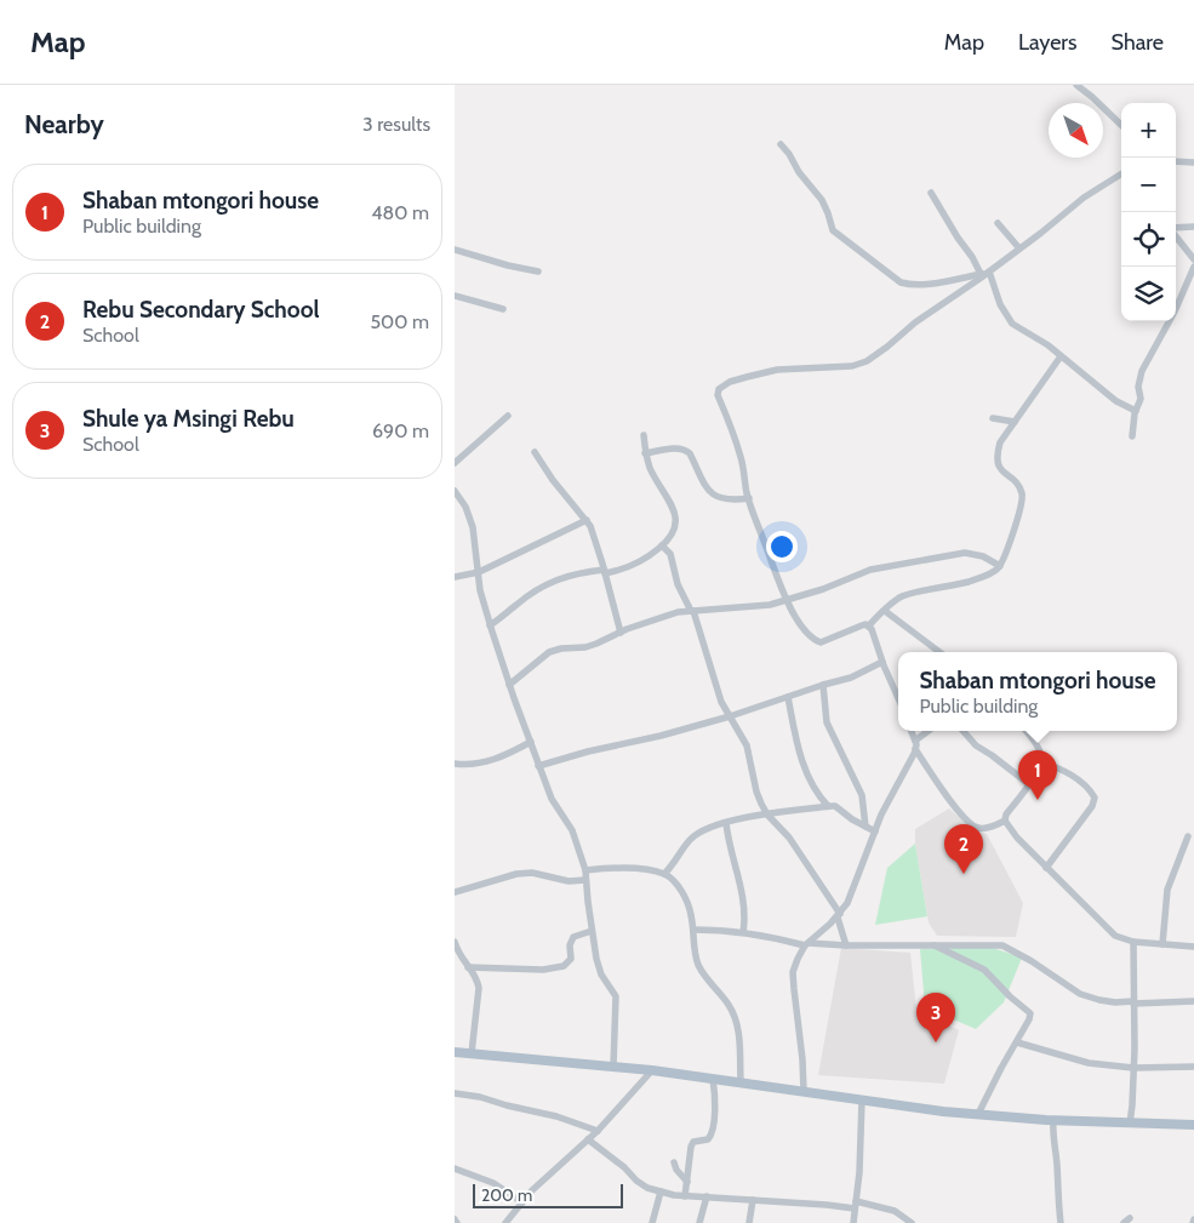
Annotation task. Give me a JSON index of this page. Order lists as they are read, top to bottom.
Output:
{
  "scale_bar": "200 m",
  "north": "bottom right",
  "page": {
    "header": "Map",
    "nav": ["Map", "Layers", "Share"],
    "heading": ["Nearby", "3 results"],
    "map_buttons": ["+", "−"],
    "list": [
      {
        "mark": "1",
        "name": "Shaban mtongori house",
        "note": "Public building",
        "value": "480 m"
      },
      {
        "mark": "2",
        "name": "Rebu Secondary School",
        "note": "School",
        "value": "500 m"
      },
      {
        "mark": "3",
        "name": "Shule ya Msingi Rebu",
        "note": "School",
        "value": "690 m"
      }
    ],
    "popup": ["Shaban mtongori house", "Public building"],
    "pins": ["1", "2", "3"],
    "scale": "200 m"
  }
}
